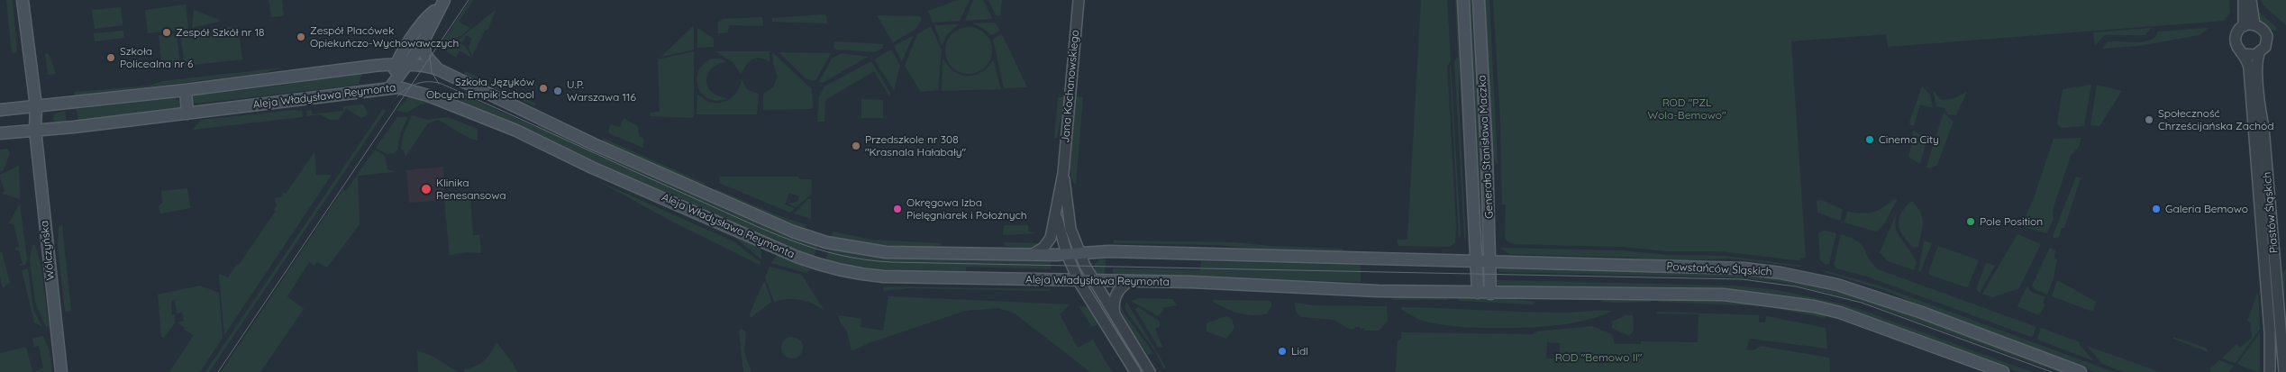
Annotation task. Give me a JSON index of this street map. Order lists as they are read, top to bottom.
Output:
{
  "streets": {
    "main road": [
      "Aleja Władysława Reymonta",
      "Generała Stanisława Maczka",
      "Wólczyńska",
      "Powstańców Śląskich"
    ],
    "street": ["Jana Kochanowskiego", "Piastów Śląskich"]
  },
  "crossings": [
    ["Jana Kochanowskiego", "Aleja Władysława Reymonta"],
    ["Aleja Władysława Reymonta", "Generała Stanisława Maczka"],
    ["Aleja Władysława Reymonta", "Wólczyńska"],
    ["Aleja Władysława Reymonta", "Powstańców Śląskich"],
    ["Generała Stanisława Maczka", "Powstańców Śląskich"]
  ],
  "parks": ["ROD \"PZL Wola-Bemowo\"", "ROD \"Bemowo II\""],
  "places": [
    "Zespół Szkół nr 18",
    "Zespół Placówek Opiekuńczo-Wychowawczych",
    "Szkoła Policealna nr 6",
    "Szkoła Języków Obcych Empik School",
    "U.P. Warszawa 116",
    "Społeczność Chrześcijańska Zachód",
    "Cinema City",
    "Przedszkole nr 308 \"Krasnala Hałabały\"",
    "Klinika Renesansowa",
    "Okręgowa Izba Pielęgniarek i Położnych",
    "Galeria Bemowo",
    "Pole Position",
    "Lidl"
  ]
}
